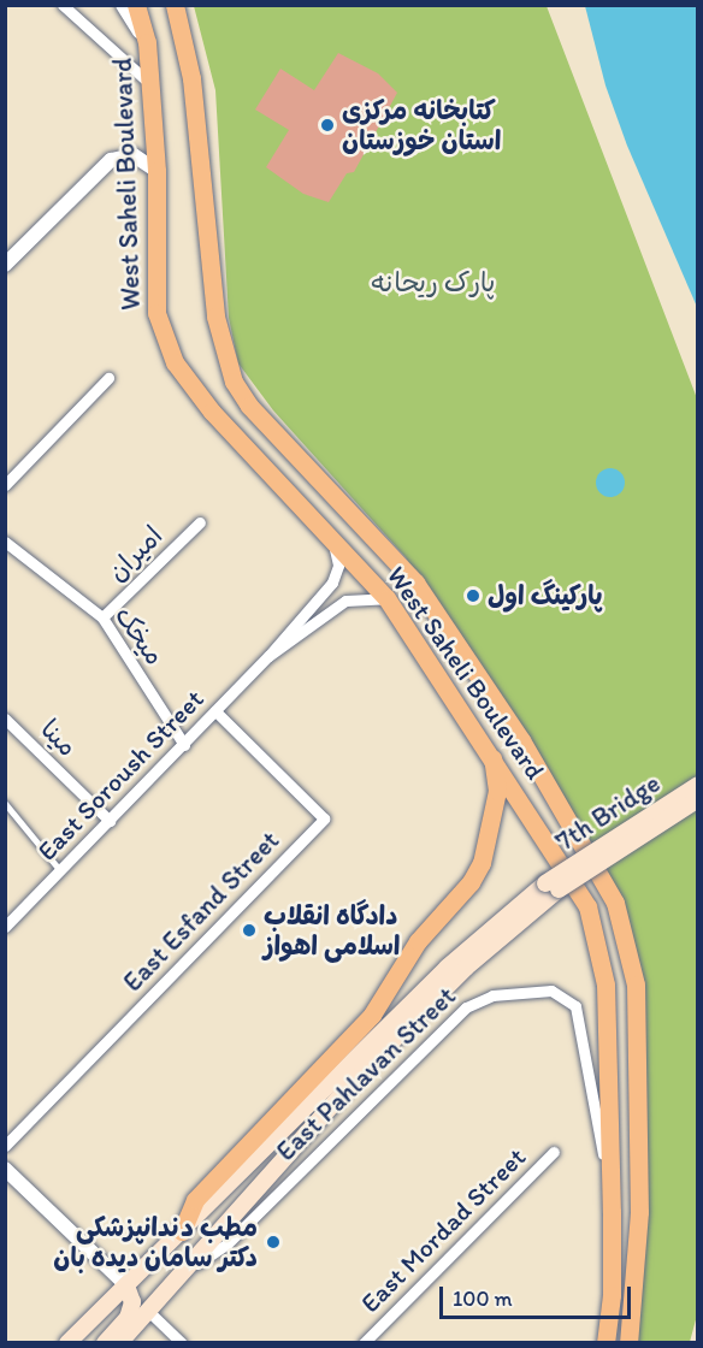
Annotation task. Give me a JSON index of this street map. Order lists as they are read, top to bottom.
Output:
{
  "streets": {
    "main road": ["West Saheli Boulevard", "7th Bridge", "East Pahlavan Street"],
    "street": [
      "امیران",
      "میخک",
      "مینا",
      "East Soroush Street",
      "East Esfand Street",
      "East Mordad Street"
    ]
  },
  "crossings": [
    ["West Saheli Boulevard", "East Pahlavan Street"],
    ["امیران", "میخک"],
    ["میخک", "East Soroush Street"],
    ["مینا", "East Soroush Street"],
    ["East Soroush Street", "East Esfand Street"],
    ["7th Bridge", "East Pahlavan Street"]
  ],
  "parks": ["پارک ریحانه"],
  "places": [
    "کتابخانه مرکزی استان خوزستان",
    "پارکینگ اول",
    "دادگاه انقلاب اسلامی اهواز",
    "مطب دندانپزشکی دکتر سامان دیده بان"
  ],
  "scale_bar": "100 m"
}
